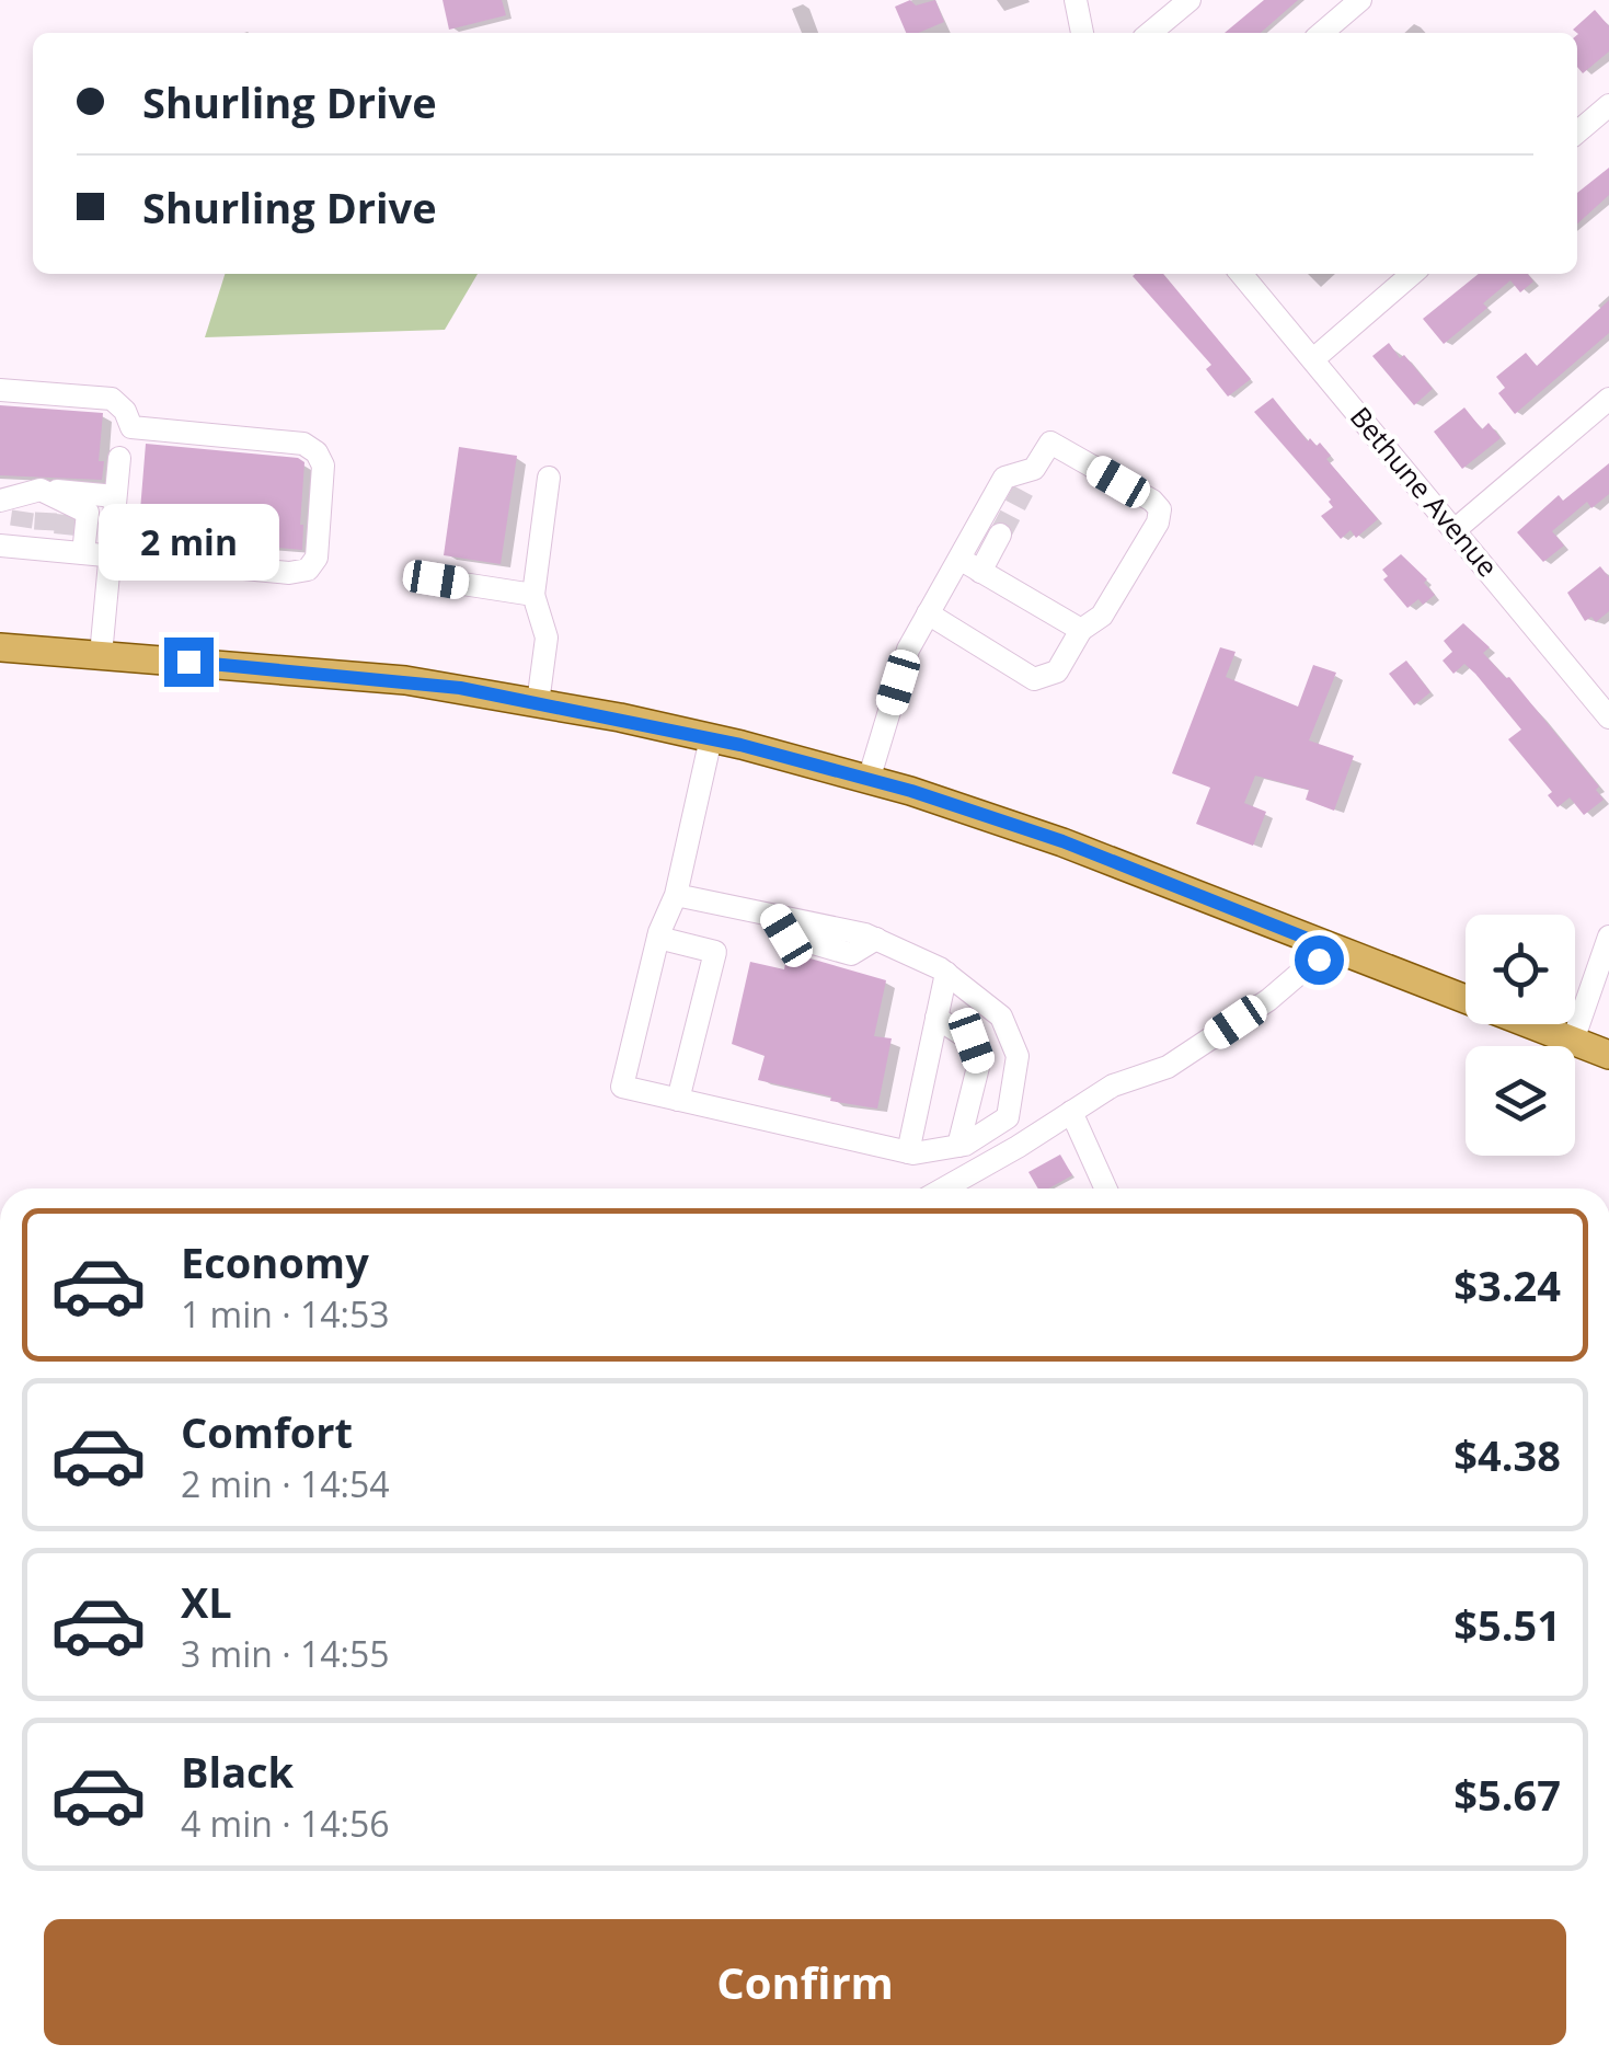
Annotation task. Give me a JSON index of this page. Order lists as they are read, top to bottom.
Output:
{
  "streets": {
    "street": ["Bethune Avenue"]
  },
  "page": {
    "banner": ["Shurling Drive", "Shurling Drive"],
    "bubble": "2 min",
    "list": [
      {
        "name": "Economy",
        "note": "1 min · 14:53",
        "value": "$3.24"
      },
      {
        "name": "Comfort",
        "note": "2 min · 14:54",
        "value": "$4.38"
      },
      {
        "name": "XL",
        "note": "3 min · 14:55",
        "value": "$5.51"
      },
      {
        "name": "Black",
        "note": "4 min · 14:56",
        "value": "$5.67"
      }
    ],
    "buttons": "Confirm"
  }
}
